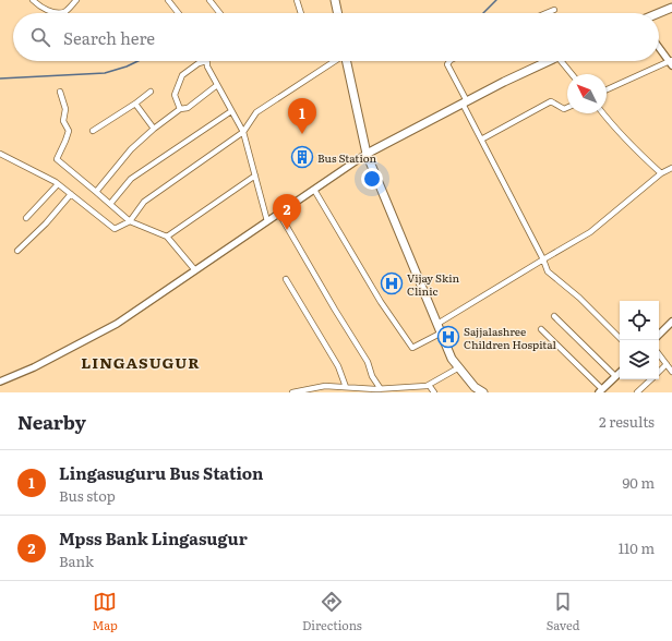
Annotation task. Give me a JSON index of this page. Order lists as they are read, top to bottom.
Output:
{
  "districts": ["LINGASUGUR"],
  "places": {
    "building": ["Bus Station"],
    "hospital": ["Vijay Skin Clinic", "Sajjalashree Children Hospital"]
  },
  "north": "top left",
  "page": {
    "search": "Search here",
    "pins": ["1", "2"],
    "heading": ["Nearby", "2 results"],
    "list": [
      {
        "mark": "1",
        "name": "Lingasuguru Bus Station",
        "note": "Bus stop",
        "value": "90 m"
      },
      {
        "mark": "2",
        "name": "Mpss Bank Lingasugur",
        "note": "Bank",
        "value": "110 m"
      }
    ],
    "nav": ["Map", "Directions", "Saved"]
  }
}
